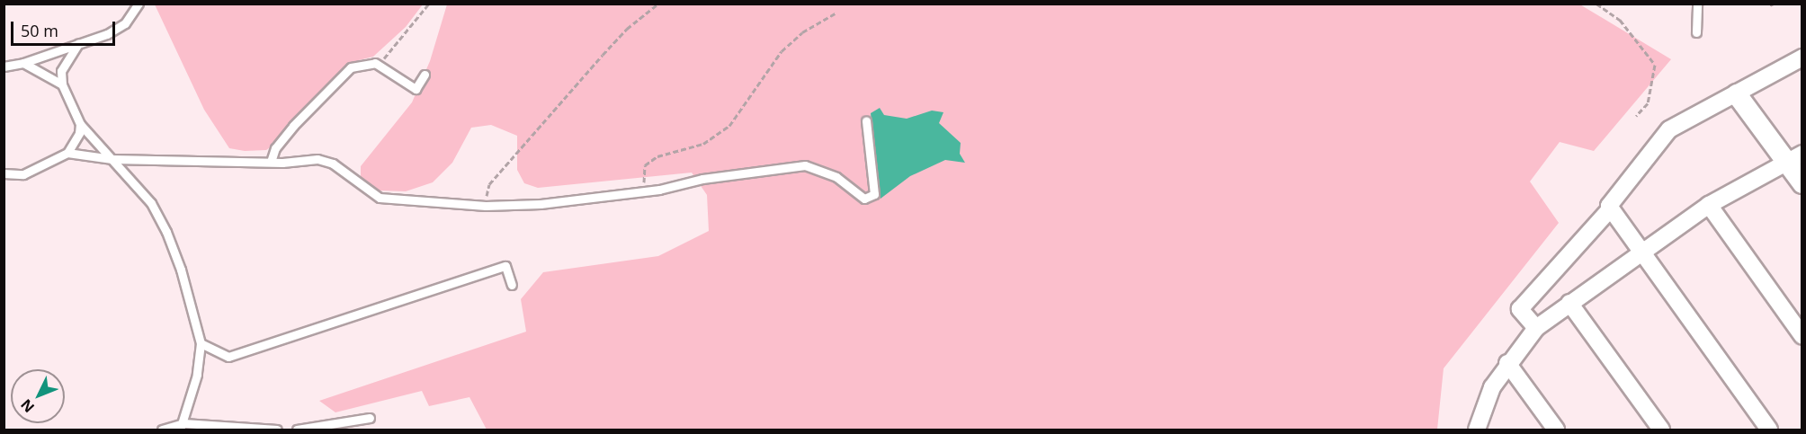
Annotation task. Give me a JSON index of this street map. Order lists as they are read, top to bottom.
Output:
{
  "scale_bar": "50 m",
  "north": "bottom left"
}
